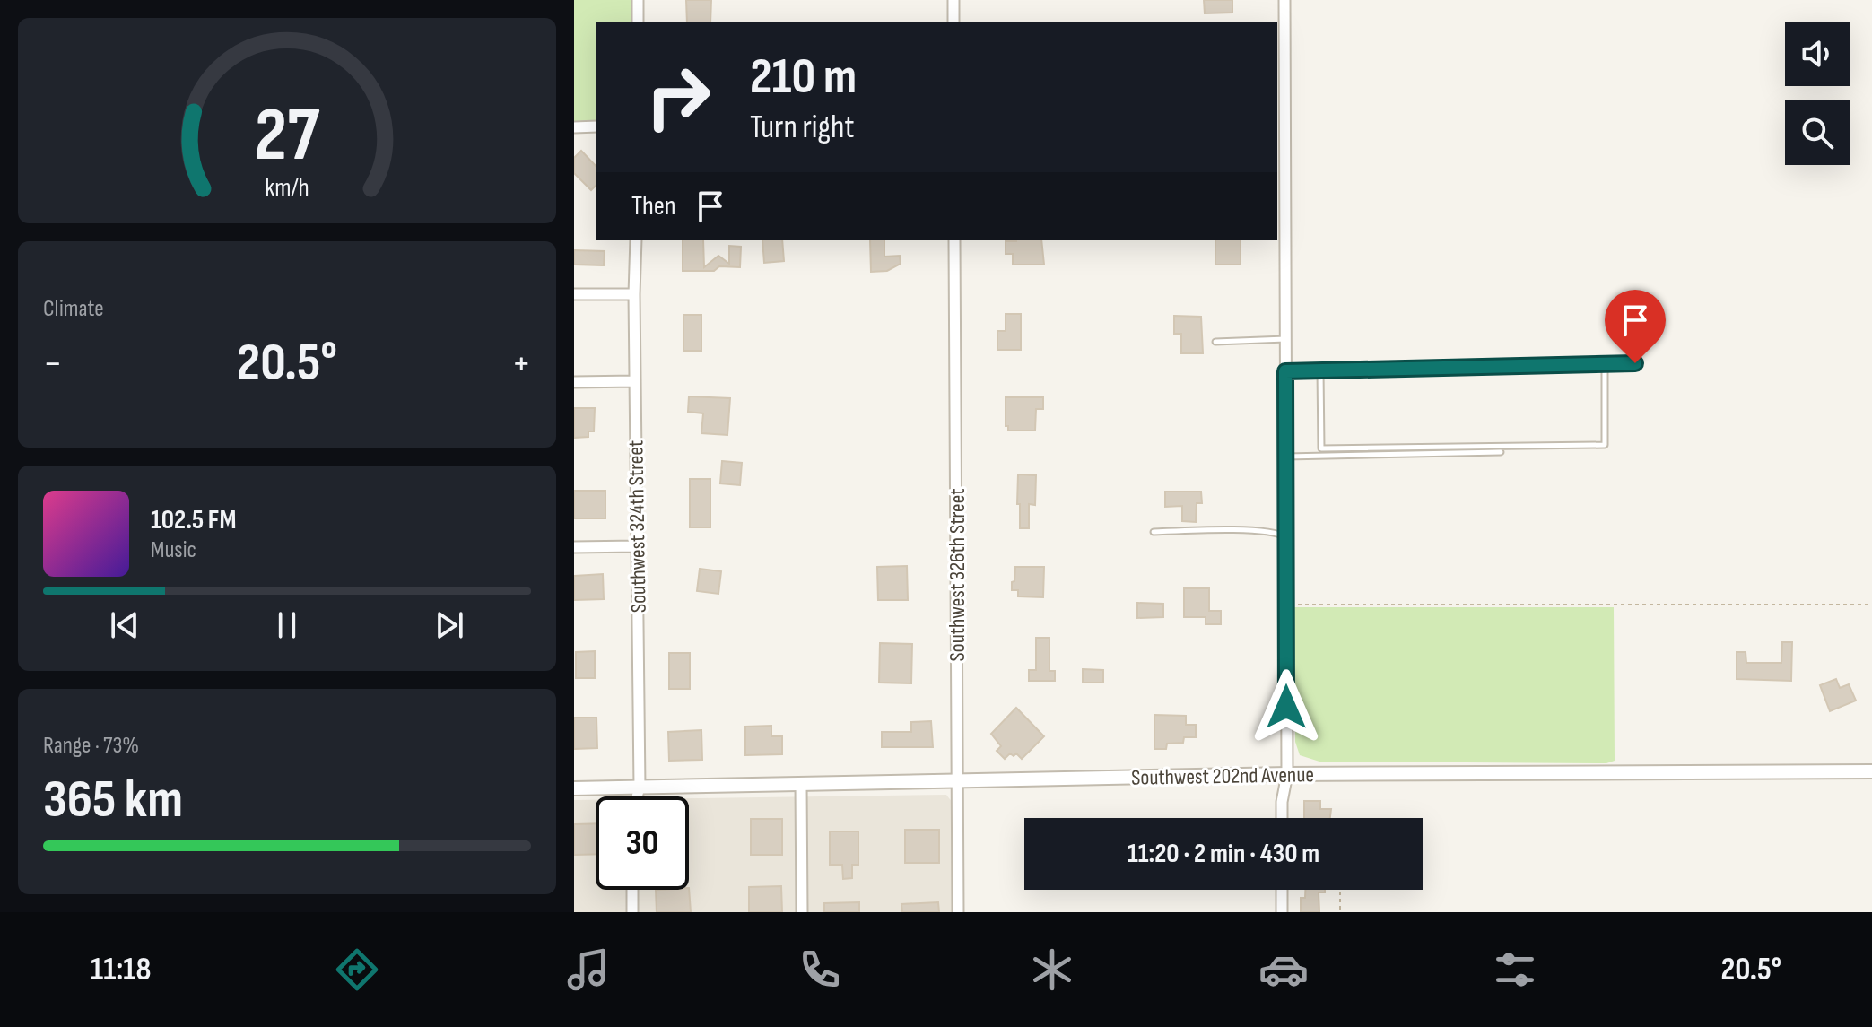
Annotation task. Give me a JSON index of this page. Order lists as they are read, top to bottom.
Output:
{
  "streets": {
    "street": ["Southwest 324th Street", "Southwest 326th Street", "Southwest 202nd Avenue"]
  },
  "crossings": [
    ["Southwest 324th Street", "Southwest 202nd Avenue"],
    ["Southwest 326th Street", "Southwest 202nd Avenue"]
  ],
  "page": {
    "turn": ["210 m", "Turn right"],
    "then": "Then",
    "tile": [
      "Climate",
      ["Range · 73%", "365 km"]
    ],
    "heat": ["−", "20.5°", "+"],
    "song": ["102.5 FM", "Music"],
    "limit": "30",
    "trip": "11:20 · 2 min · 430 m",
    "tabs": ["11:18", "20.5°"],
    "gauge": ["27", "km/h"]
  }
}
